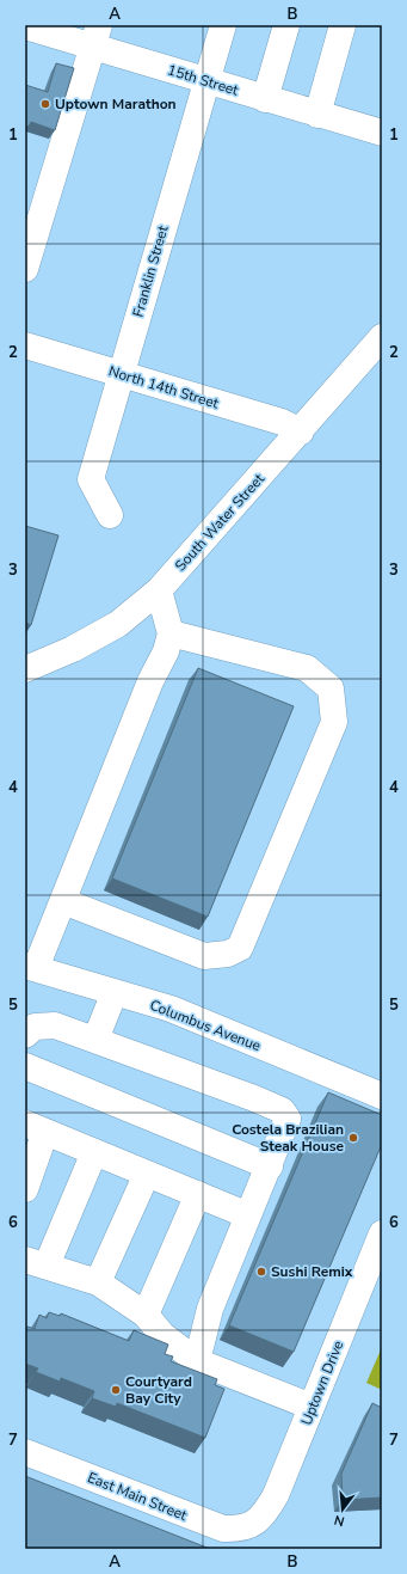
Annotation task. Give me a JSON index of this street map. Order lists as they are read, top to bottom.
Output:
{
  "streets": {
    "street": [
      "15th Street",
      "Franklin Street",
      "North 14th Street",
      "South Water Street",
      "Columbus Avenue",
      "Uptown Drive",
      "East Main Street"
    ]
  },
  "crossings": [
    ["15th Street", "Franklin Street"],
    ["Franklin Street", "North 14th Street"],
    ["North 14th Street", "South Water Street"],
    ["Uptown Drive", "East Main Street"]
  ],
  "places": [
    "Uptown Marathon",
    "Costela Brazilian Steak House",
    "Sushi Remix",
    "Courtyard Bay City"
  ],
  "north": "bottom",
  "grid": {
    "columns": ["A", "B"],
    "rows": [
      "1",
      "2",
      "3",
      "4",
      "5",
      "6",
      "7"
    ]
  }
}
